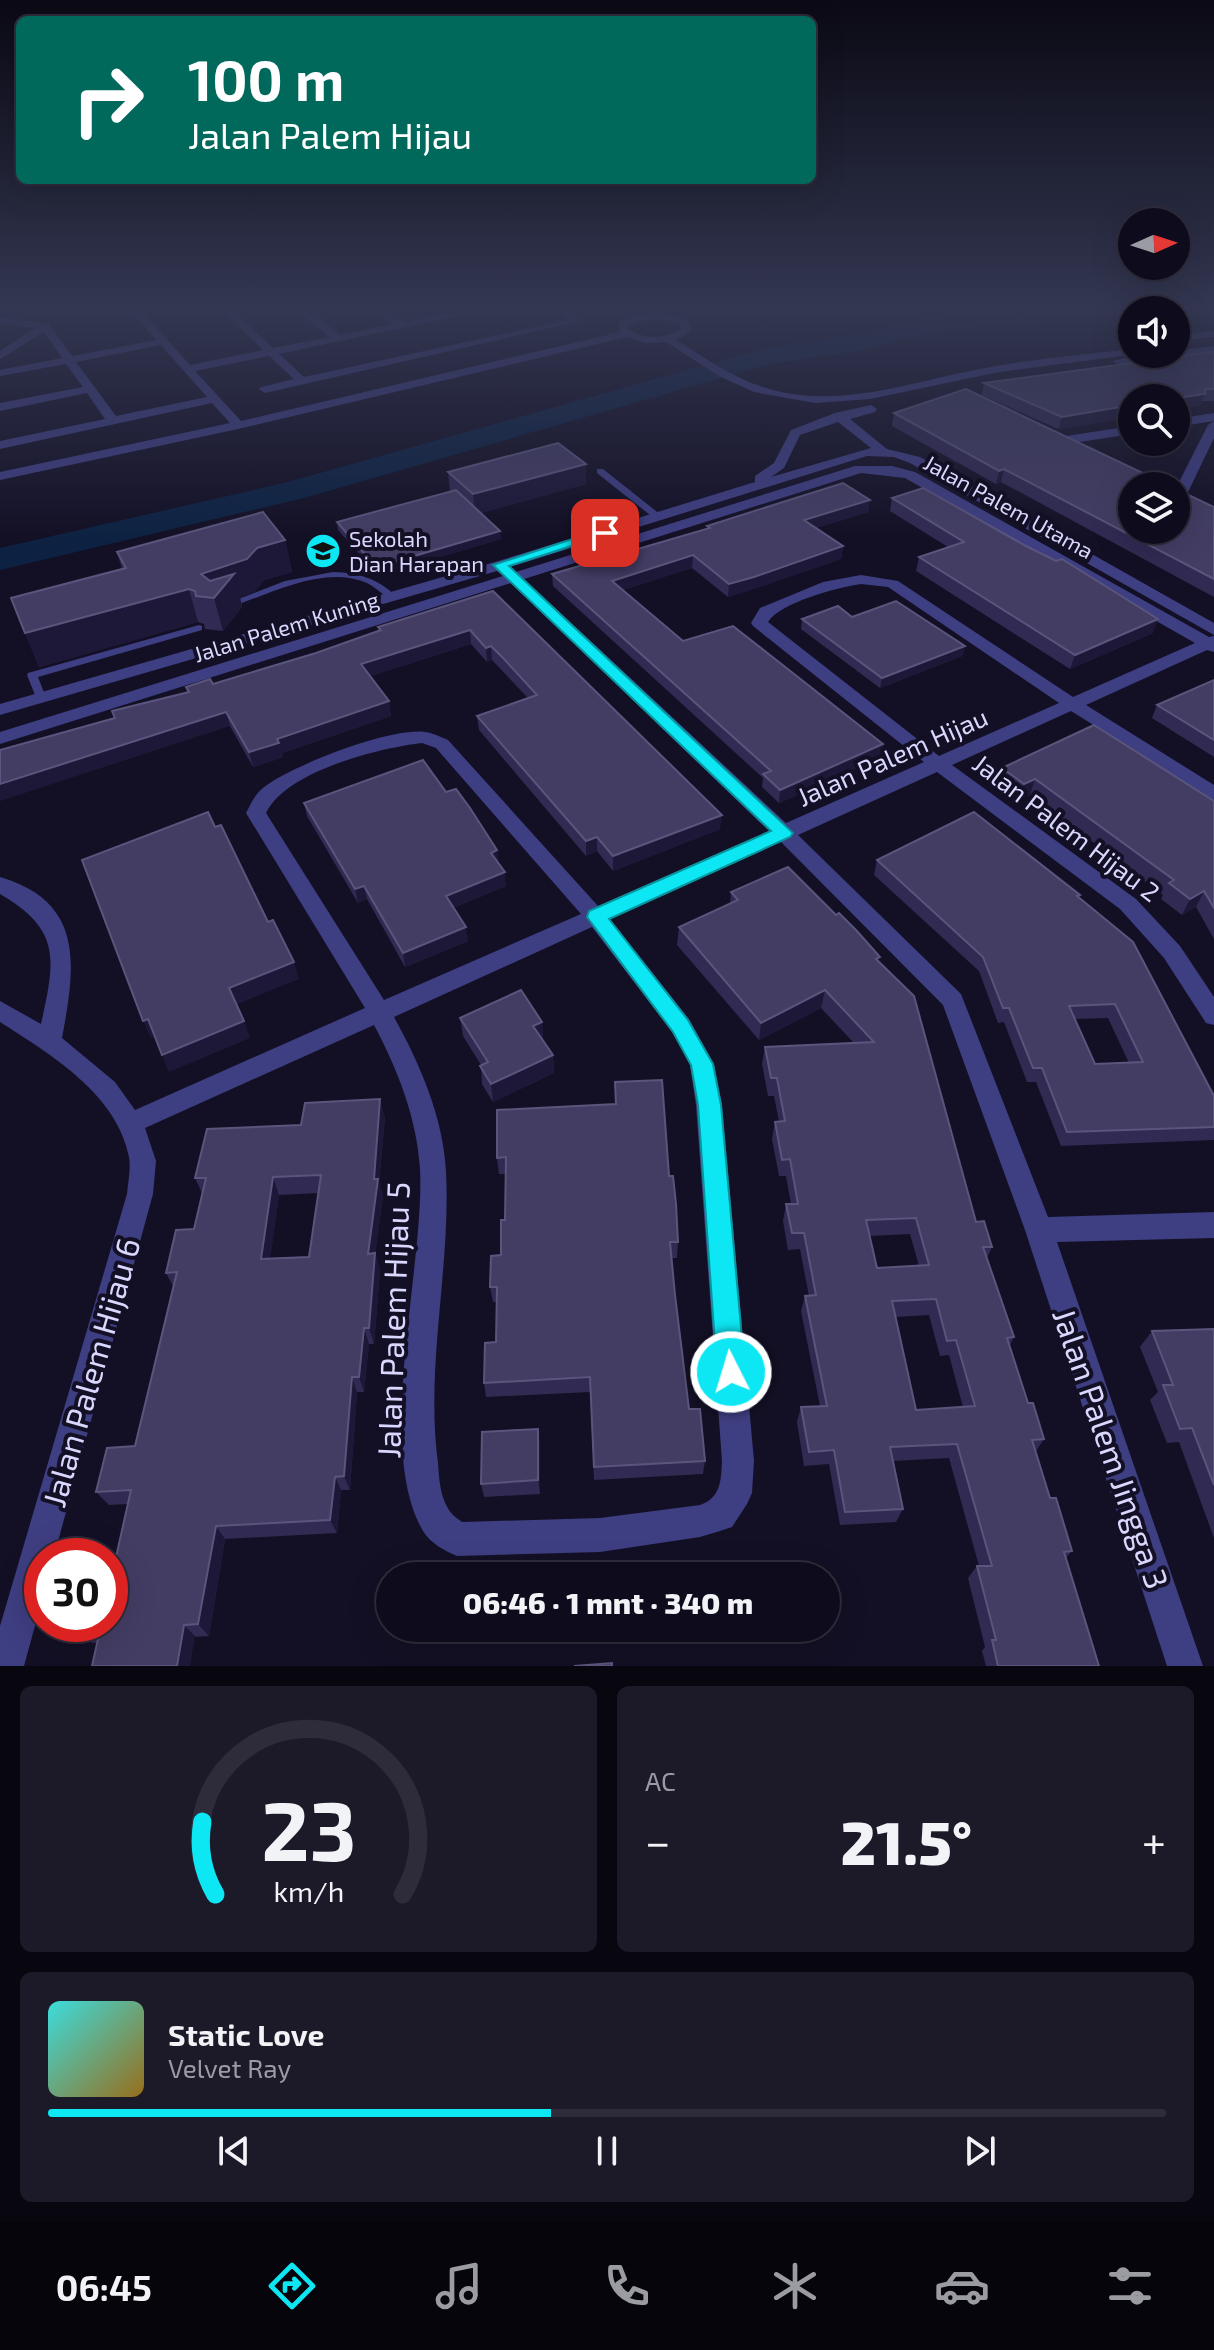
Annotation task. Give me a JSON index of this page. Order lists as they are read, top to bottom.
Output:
{
  "streets": {
    "street": [
      "Jalan Palem Utama",
      "Jalan Palem Kuning",
      "Jalan Palem Hijau",
      "Jalan Palem Hijau 2",
      "Jalan Palem Hijau 5",
      "Jalan Palem Hijau 6",
      "Jalan Palem Jingga 3"
    ]
  },
  "crossings": [
    ["Jalan Palem Utama", "Jalan Palem Kuning"],
    ["Jalan Palem Utama", "Jalan Palem Hijau"],
    ["Jalan Palem Kuning", "Jalan Palem Jingga 3"],
    ["Jalan Palem Hijau", "Jalan Palem Hijau 2"],
    ["Jalan Palem Hijau", "Jalan Palem Hijau 5"],
    ["Jalan Palem Hijau", "Jalan Palem Hijau 6"],
    ["Jalan Palem Hijau", "Jalan Palem Jingga 3"]
  ],
  "places": {
    "school or university": ["Sekolah Dian Harapan"]
  },
  "north": "right",
  "page": {
    "turn": ["100 m", "Jalan Palem Hijau"],
    "limit": "30",
    "trip": "06:46 · 1 mnt · 340 m",
    "tile": "AC",
    "heat": ["−", "21.5°", "+"],
    "song": ["Static Love", "Velvet Ray"],
    "tabs": "06:45",
    "gauge": ["23", "km/h"]
  }
}
